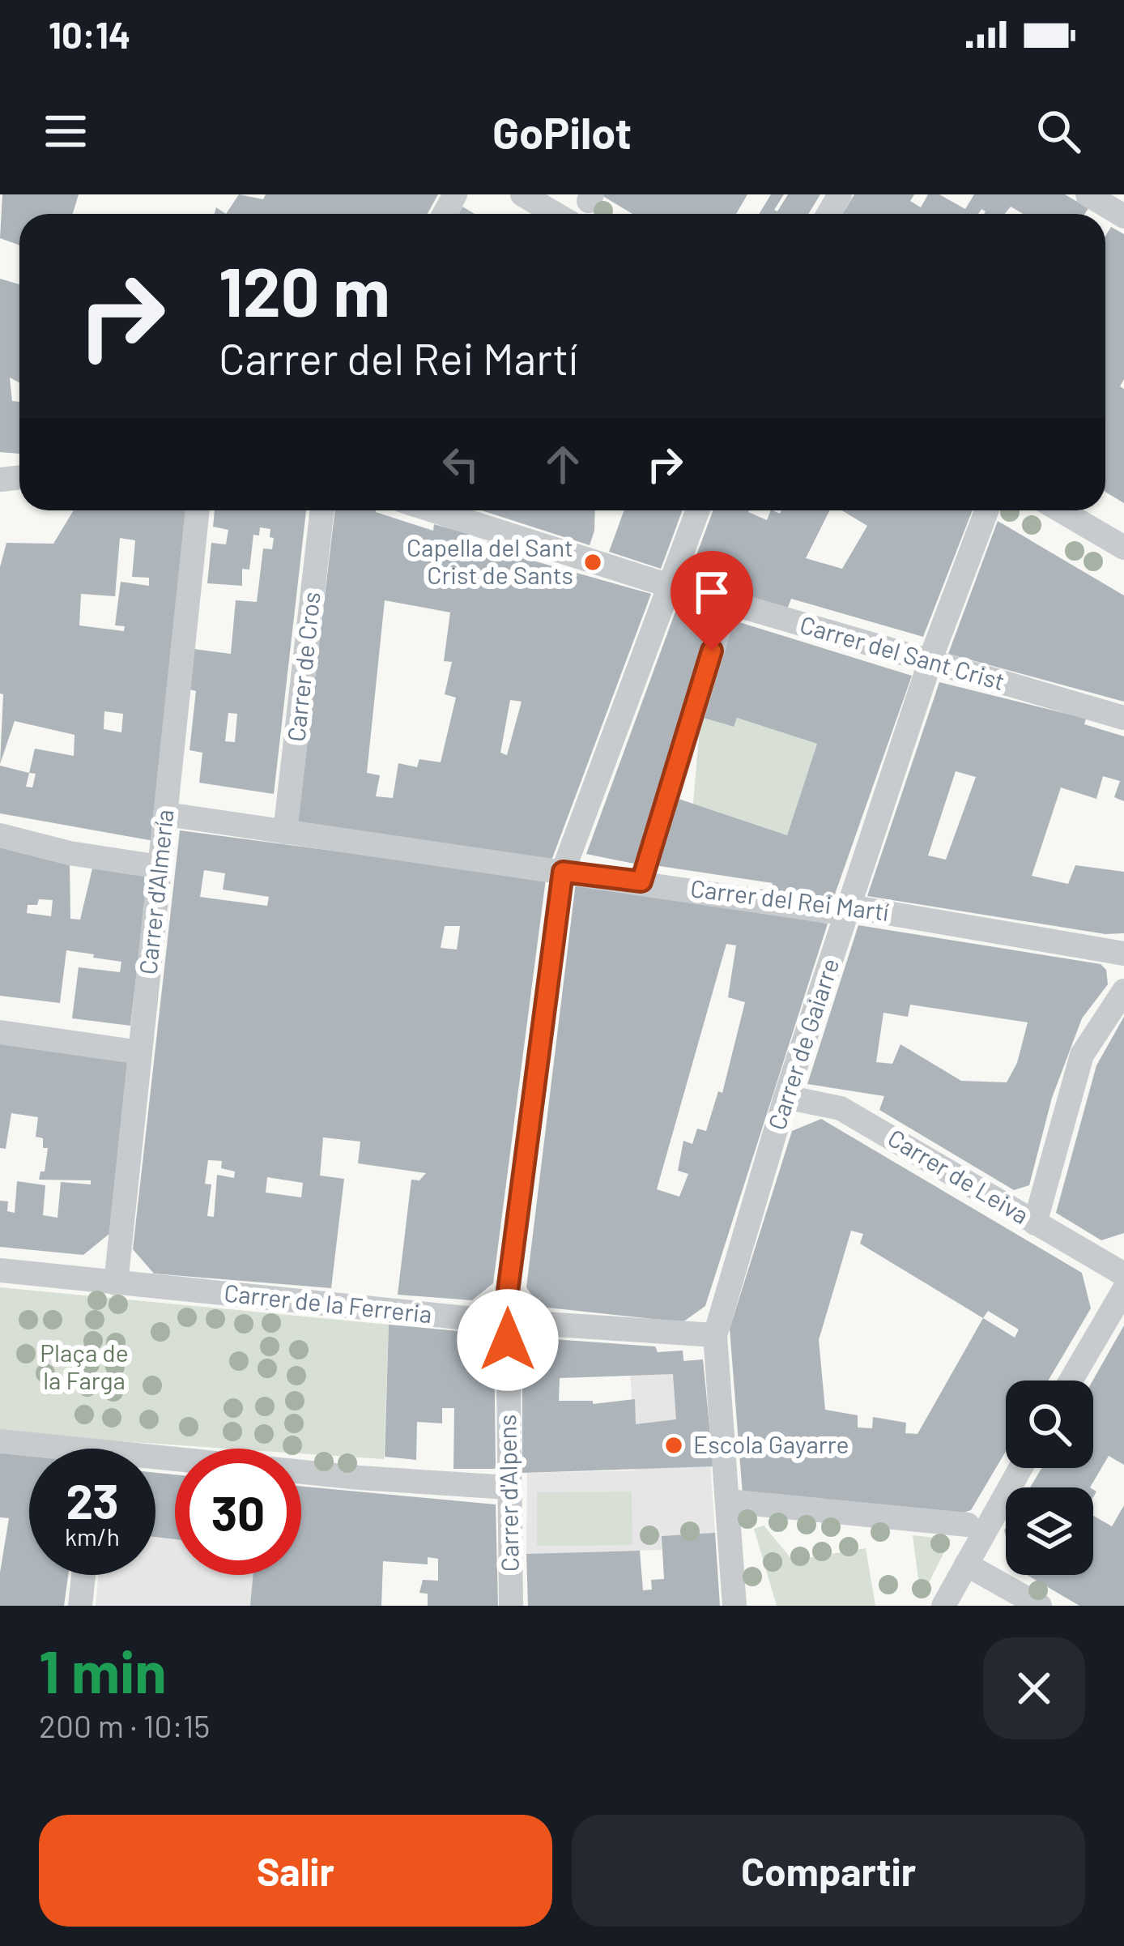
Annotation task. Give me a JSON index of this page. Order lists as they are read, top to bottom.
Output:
{
  "streets": {
    "street": [
      "Carrer del Sant Crist",
      "Carrer de Cros",
      "Carrer d'Almería",
      "Carrer del Rei Martí",
      "Carrer de Gaiarre",
      "Carrer de Leiva",
      "Carrer de la Ferreria",
      "Carrer d'Alpens"
    ]
  },
  "crossings": [
    ["Carrer del Sant Crist", "Carrer de Gaiarre"],
    ["Carrer del Sant Crist", "Carrer d'Alpens"],
    ["Carrer de Cros", "Carrer del Rei Martí"],
    ["Carrer d'Almería", "Carrer del Rei Martí"],
    ["Carrer d'Almería", "Carrer de la Ferreria"],
    ["Carrer del Rei Martí", "Carrer de Gaiarre"],
    ["Carrer del Rei Martí", "Carrer d'Alpens"],
    ["Carrer de Gaiarre", "Carrer de Leiva"],
    ["Carrer de Gaiarre", "Carrer de la Ferreria"],
    ["Carrer de la Ferreria", "Carrer d'Alpens"]
  ],
  "parks": ["Plaça de la Farga"],
  "places": ["Capella del Sant Crist de Sants", "Escola Gayarre"],
  "page": {
    "status": "10:14",
    "header": "GoPilot",
    "turn": ["120 m", "Carrer del Rei Martí"],
    "speed": "23 km/h",
    "limit": "30",
    "heading": ["1 min", "200 m · 10:15"],
    "buttons": ["Salir", "Compartir"]
  }
}
